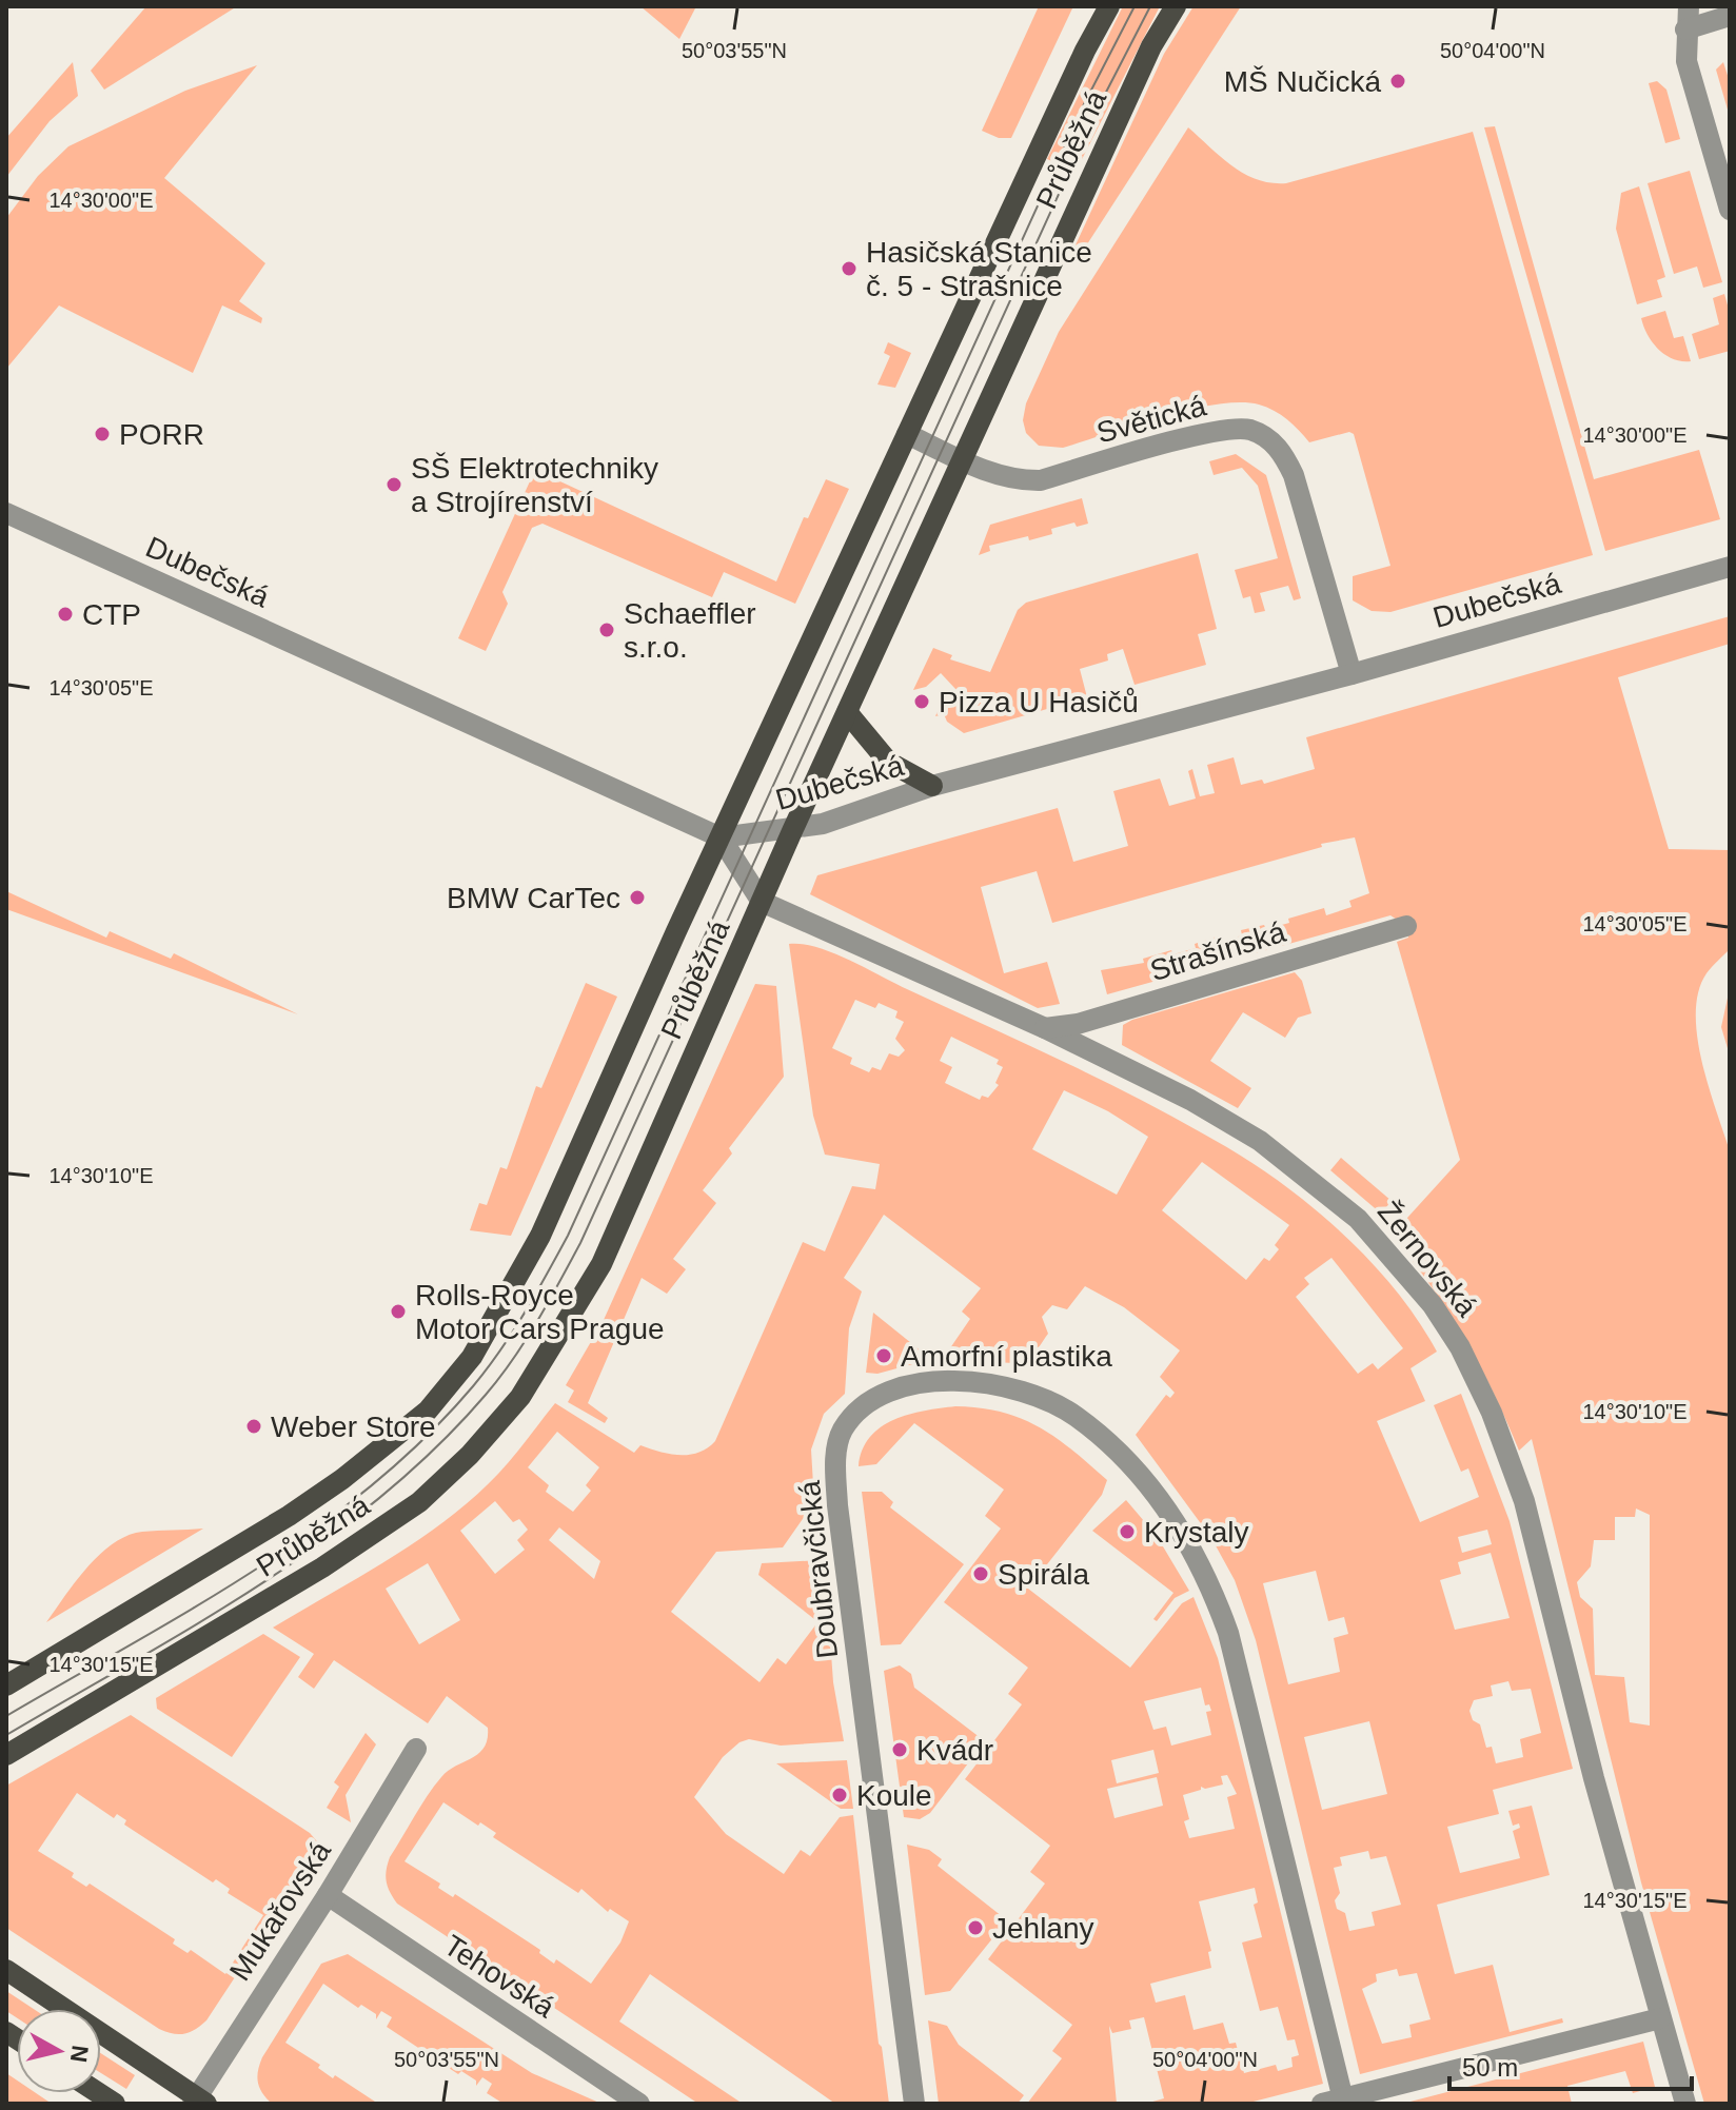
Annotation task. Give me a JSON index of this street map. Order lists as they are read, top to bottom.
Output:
{
  "streets": {
    "main road": ["Průběžná"],
    "street": [
      "Světická",
      "Dubečská",
      "Strašínská",
      "Žernovská",
      "Doubravčická",
      "Mukařovská",
      "Tehovská"
    ]
  },
  "crossings": [
    ["Průběžná", "Světická"],
    ["Průběžná", "Dubečská"],
    ["Průběžná", "Žernovská"],
    ["Světická", "Dubečská"],
    ["Strašínská", "Žernovská"],
    ["Mukařovská", "Tehovská"]
  ],
  "places": [
    "MŠ Nučická",
    "Hasičská Stanice č. 5 - Strašnice",
    "PORR",
    "SŠ Elektrotechniky a Strojírenství",
    "CTP",
    "Schaeffler s.r.o.",
    "Pizza U Hasičů",
    "BMW CarTec",
    "Rolls-Royce Motor Cars Prague",
    "Amorfní plastika",
    "Weber Store",
    "Krystaly",
    "Spirála",
    "Kvádr",
    "Koule",
    "Jehlany"
  ],
  "scale_bar": "50 m",
  "north": "right",
  "coordinates": [
    "50°03'55\"N",
    "50°04'00\"N",
    "14°30'00\"E",
    "14°30'05\"E",
    "14°30'10\"E",
    "14°30'15\"E"
  ]
}
